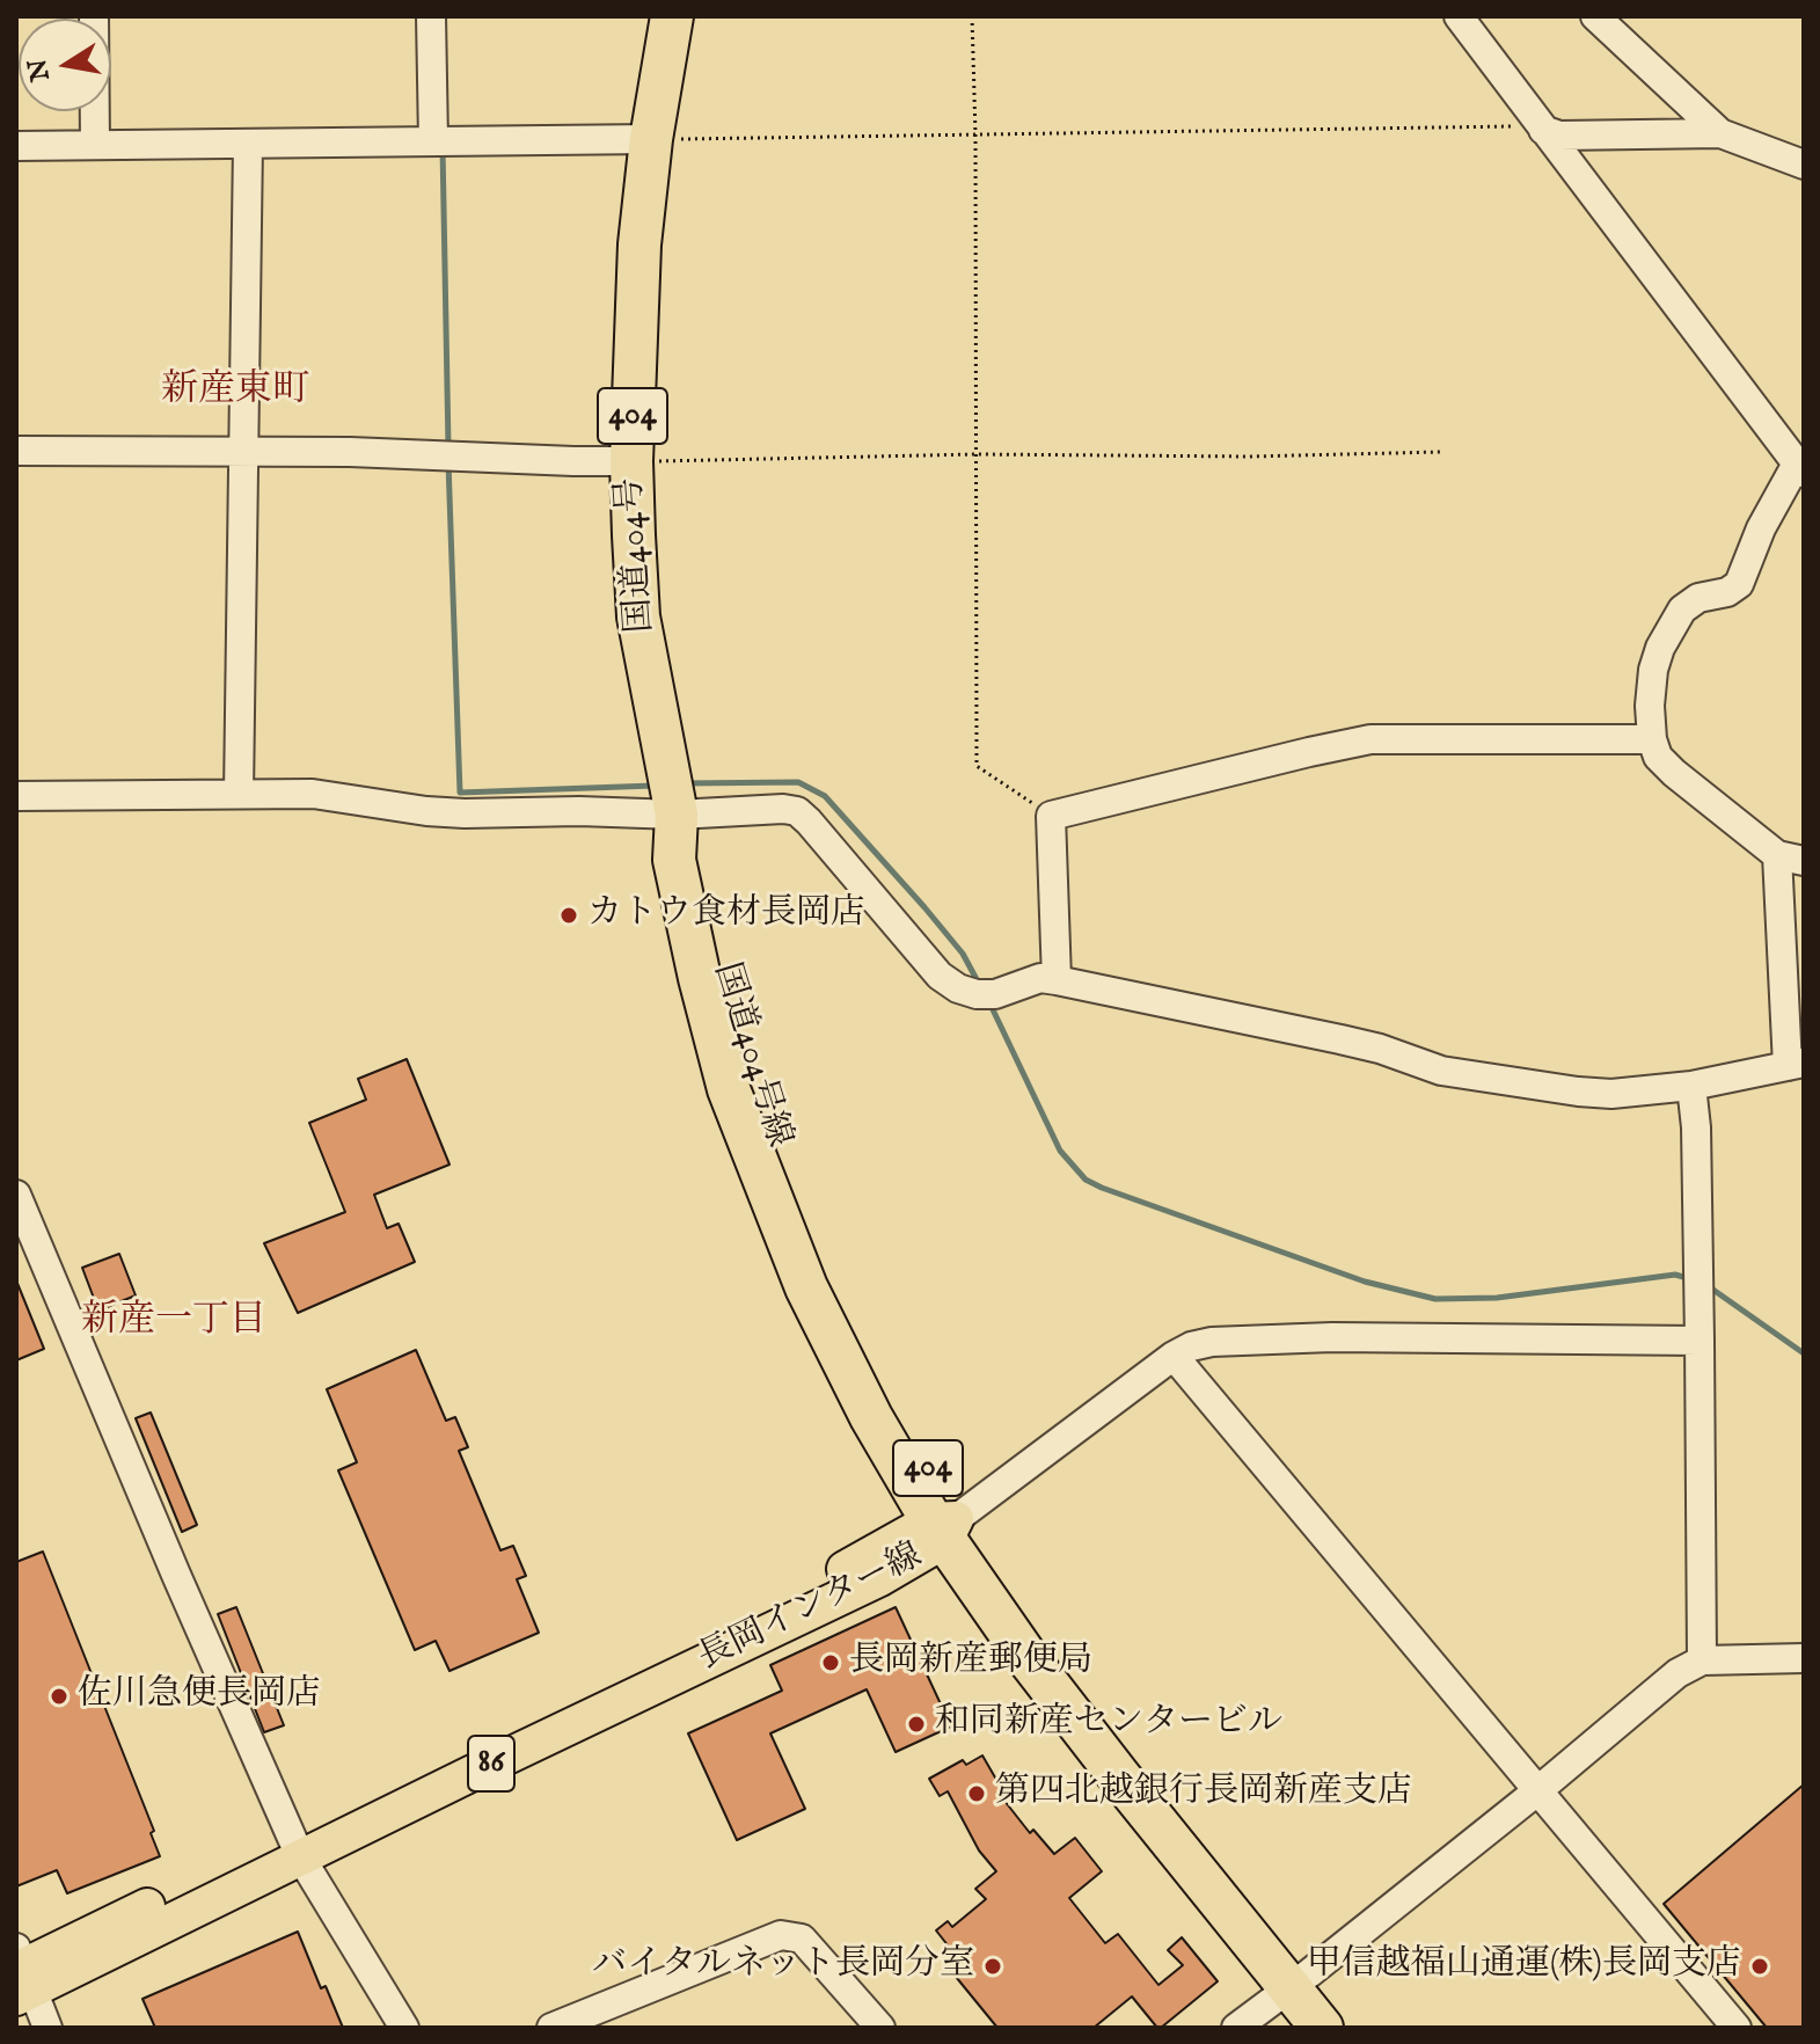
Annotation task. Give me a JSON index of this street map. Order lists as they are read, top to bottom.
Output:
{
  "streets": {
    "highway": ["404", "国道404号", "国道404号線"],
    "main road": ["長岡インター線", "86"]
  },
  "crossings": [
    ["国道404号", "国道404号線"],
    ["国道404号線", "長岡インター線"]
  ],
  "districts": ["新産東町", "新産一丁目"],
  "places": [
    "カトウ食材長岡店",
    "長岡新産郵便局",
    "佐川急便長岡店",
    "和同新産センタービル",
    "第四北越銀行長岡新産支店",
    "バイタルネット長岡分室",
    "甲信越福山通運(株)長岡支店"
  ],
  "north": "left"
}
